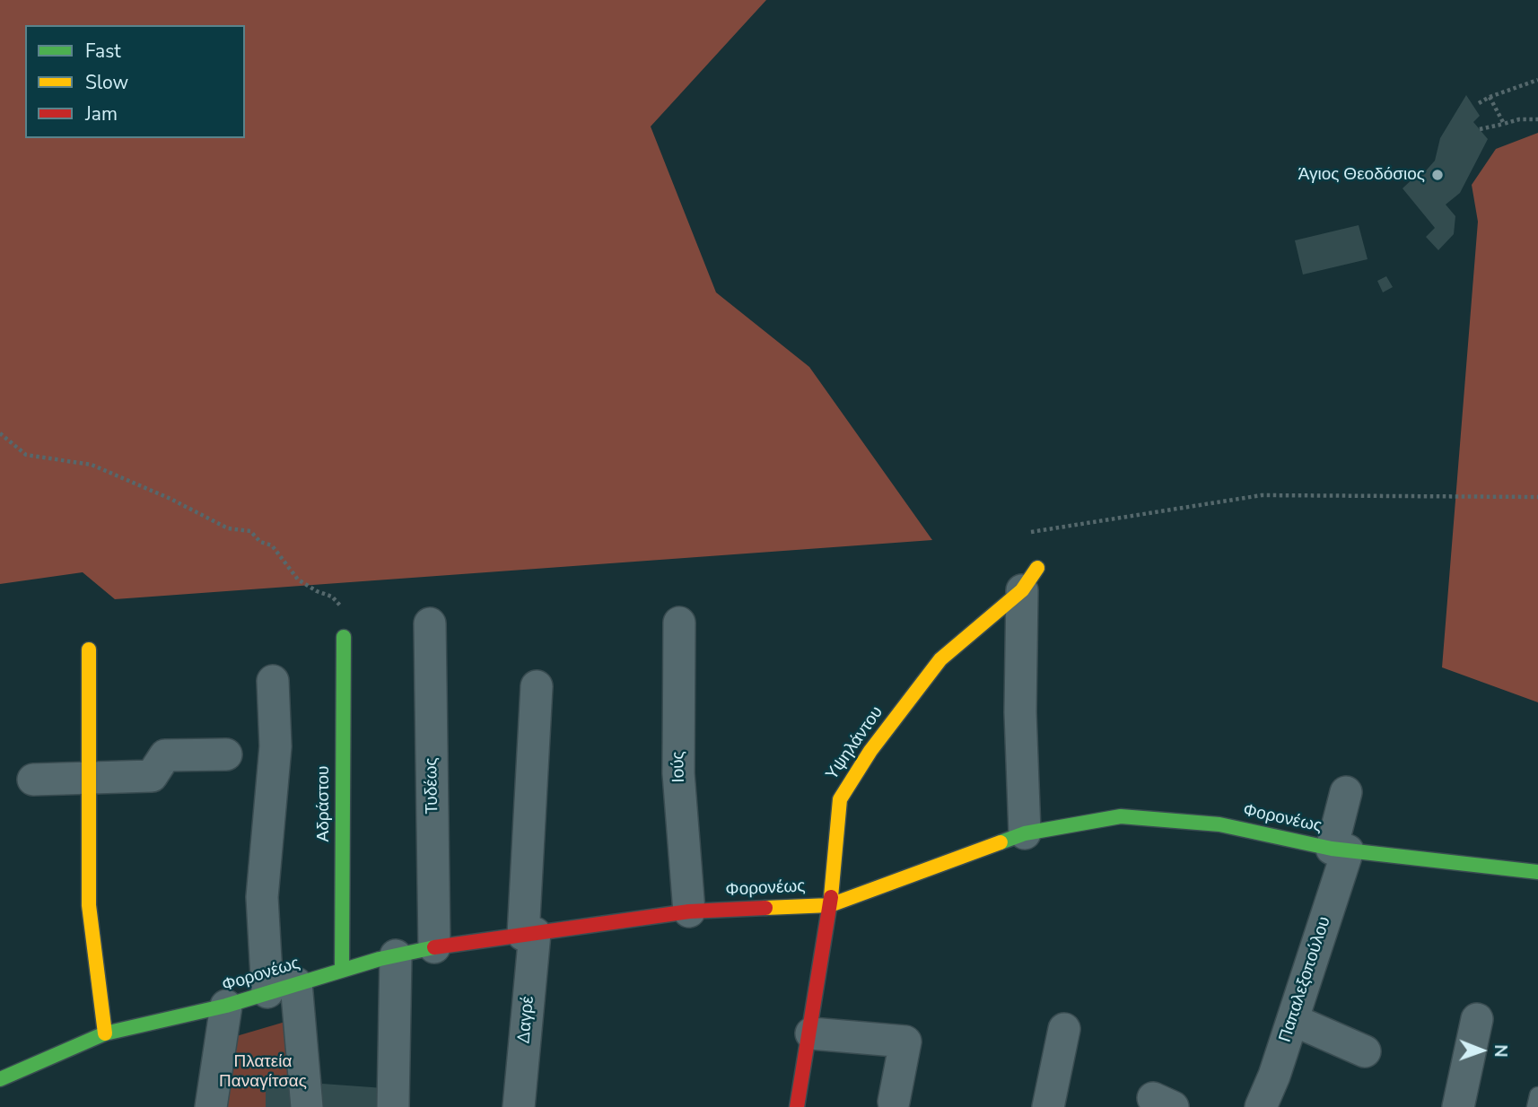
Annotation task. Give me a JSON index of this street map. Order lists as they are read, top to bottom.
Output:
{
  "streets": {
    "street": [
      "Υψηλάντου",
      "Ιούς",
      "Τυδέως",
      "Αδράστου",
      "Φορονέως",
      "Παπαλεξοπούλου",
      "Δαγρέ"
    ]
  },
  "crossings": [
    ["Υψηλάντου", "Φορονέως"],
    ["Ιούς", "Φορονέως"],
    ["Τυδέως", "Φορονέως"],
    ["Αδράστου", "Φορονέως"],
    ["Φορονέως", "Παπαλεξοπούλου"],
    ["Φορονέως", "Δαγρέ"]
  ],
  "parks": ["Πλατεία Παναγίτσας"],
  "places": ["Άγιος Θεοδόσιος"],
  "legend": ["Fast", "Slow", "Jam"],
  "north": "right"
}
